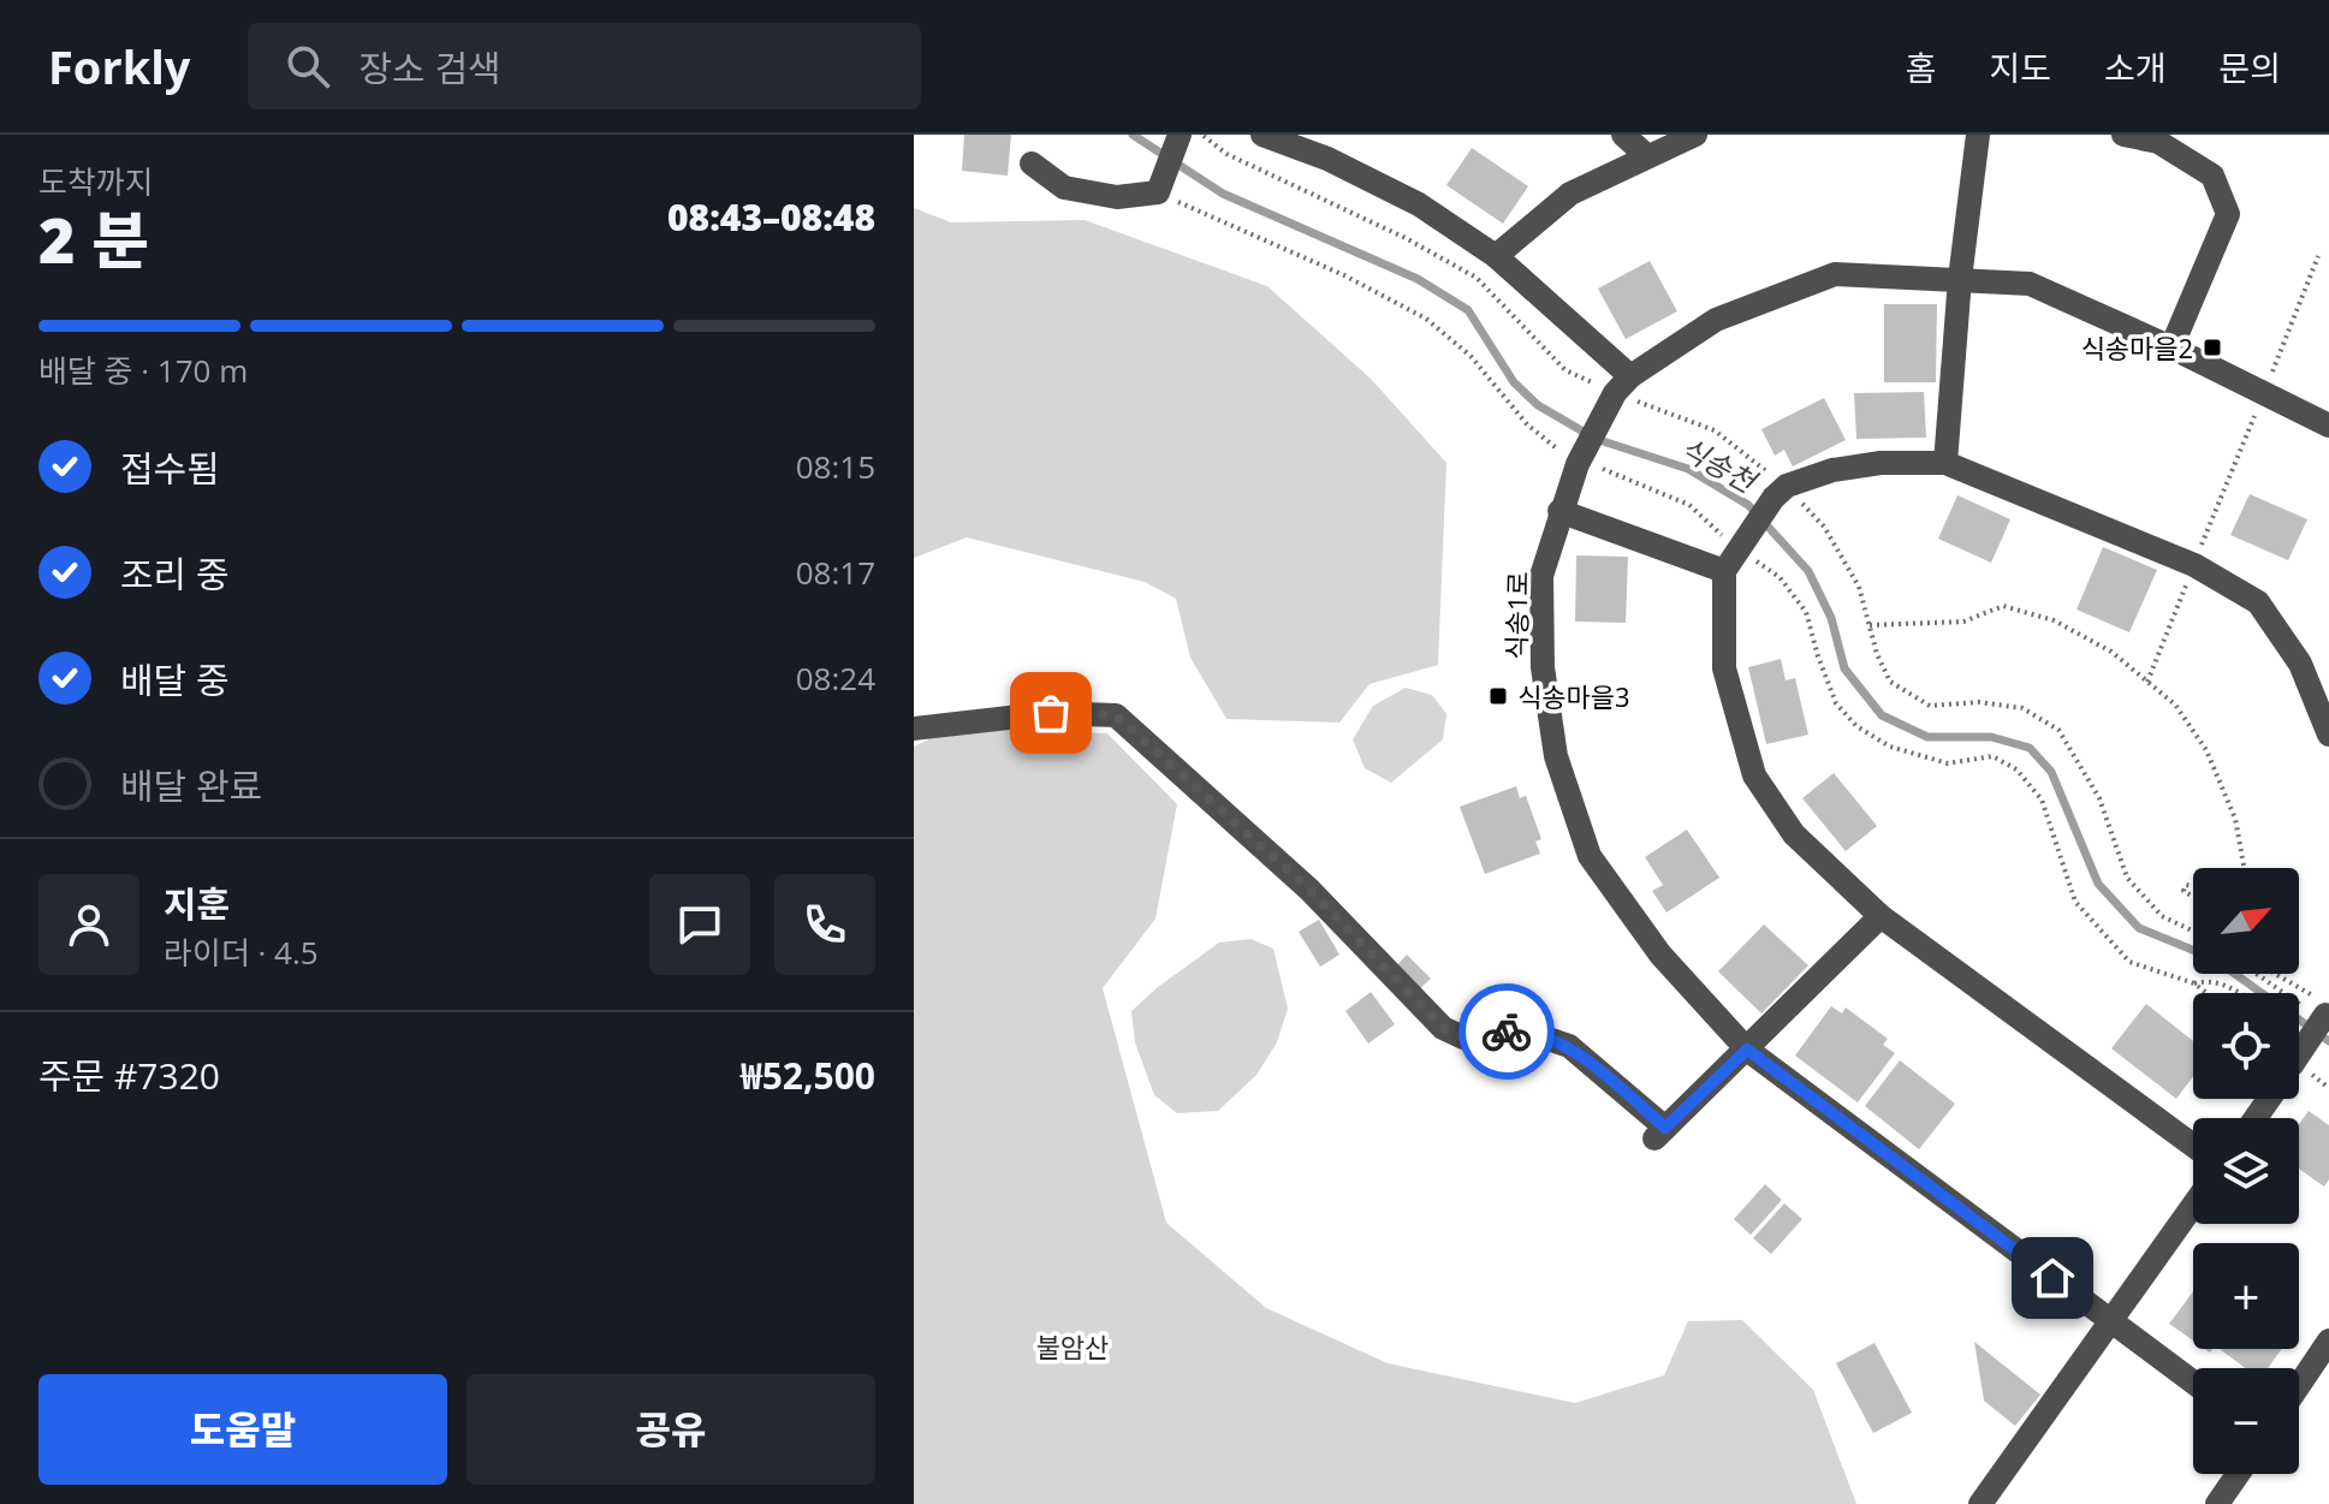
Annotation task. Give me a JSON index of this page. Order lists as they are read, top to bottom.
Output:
{
  "streets": {
    "street": ["식송1로"]
  },
  "water": ["식송천"],
  "parks": ["불암산"],
  "places": {
    "transit": ["식송마을2", "식송마을3"]
  },
  "north": "top right",
  "page": {
    "header": "Forkly",
    "search": "장소 검색",
    "nav": [
      "홈",
      "지도",
      "소개",
      "문의"
    ],
    "heading": ["2 분", "도착까지", "08:43–08:48"],
    "panel": [
      "지훈",
      "라이더 · 4.5",
      "주문 #7320",
      "₩52,500"
    ],
    "bar": "배달 중 · 170 m",
    "list": [
      ["접수됨", "08:15"],
      ["조리 중", "08:17"],
      ["배달 중", "08:24"],
      "배달 완료"
    ],
    "map_buttons": ["+", "−"],
    "buttons": ["도움말", "공유"]
  }
}
